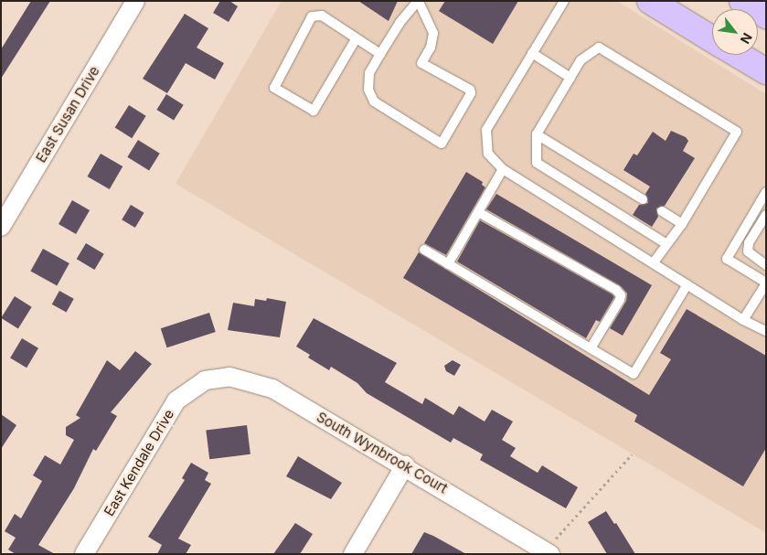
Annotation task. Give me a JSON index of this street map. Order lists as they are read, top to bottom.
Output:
{
  "streets": {
    "street": ["East Susan Drive", "South Wynbrook Court", "East Kendale Drive"]
  },
  "crossings": [
    ["South Wynbrook Court", "East Kendale Drive"]
  ],
  "north": "bottom right"
}
